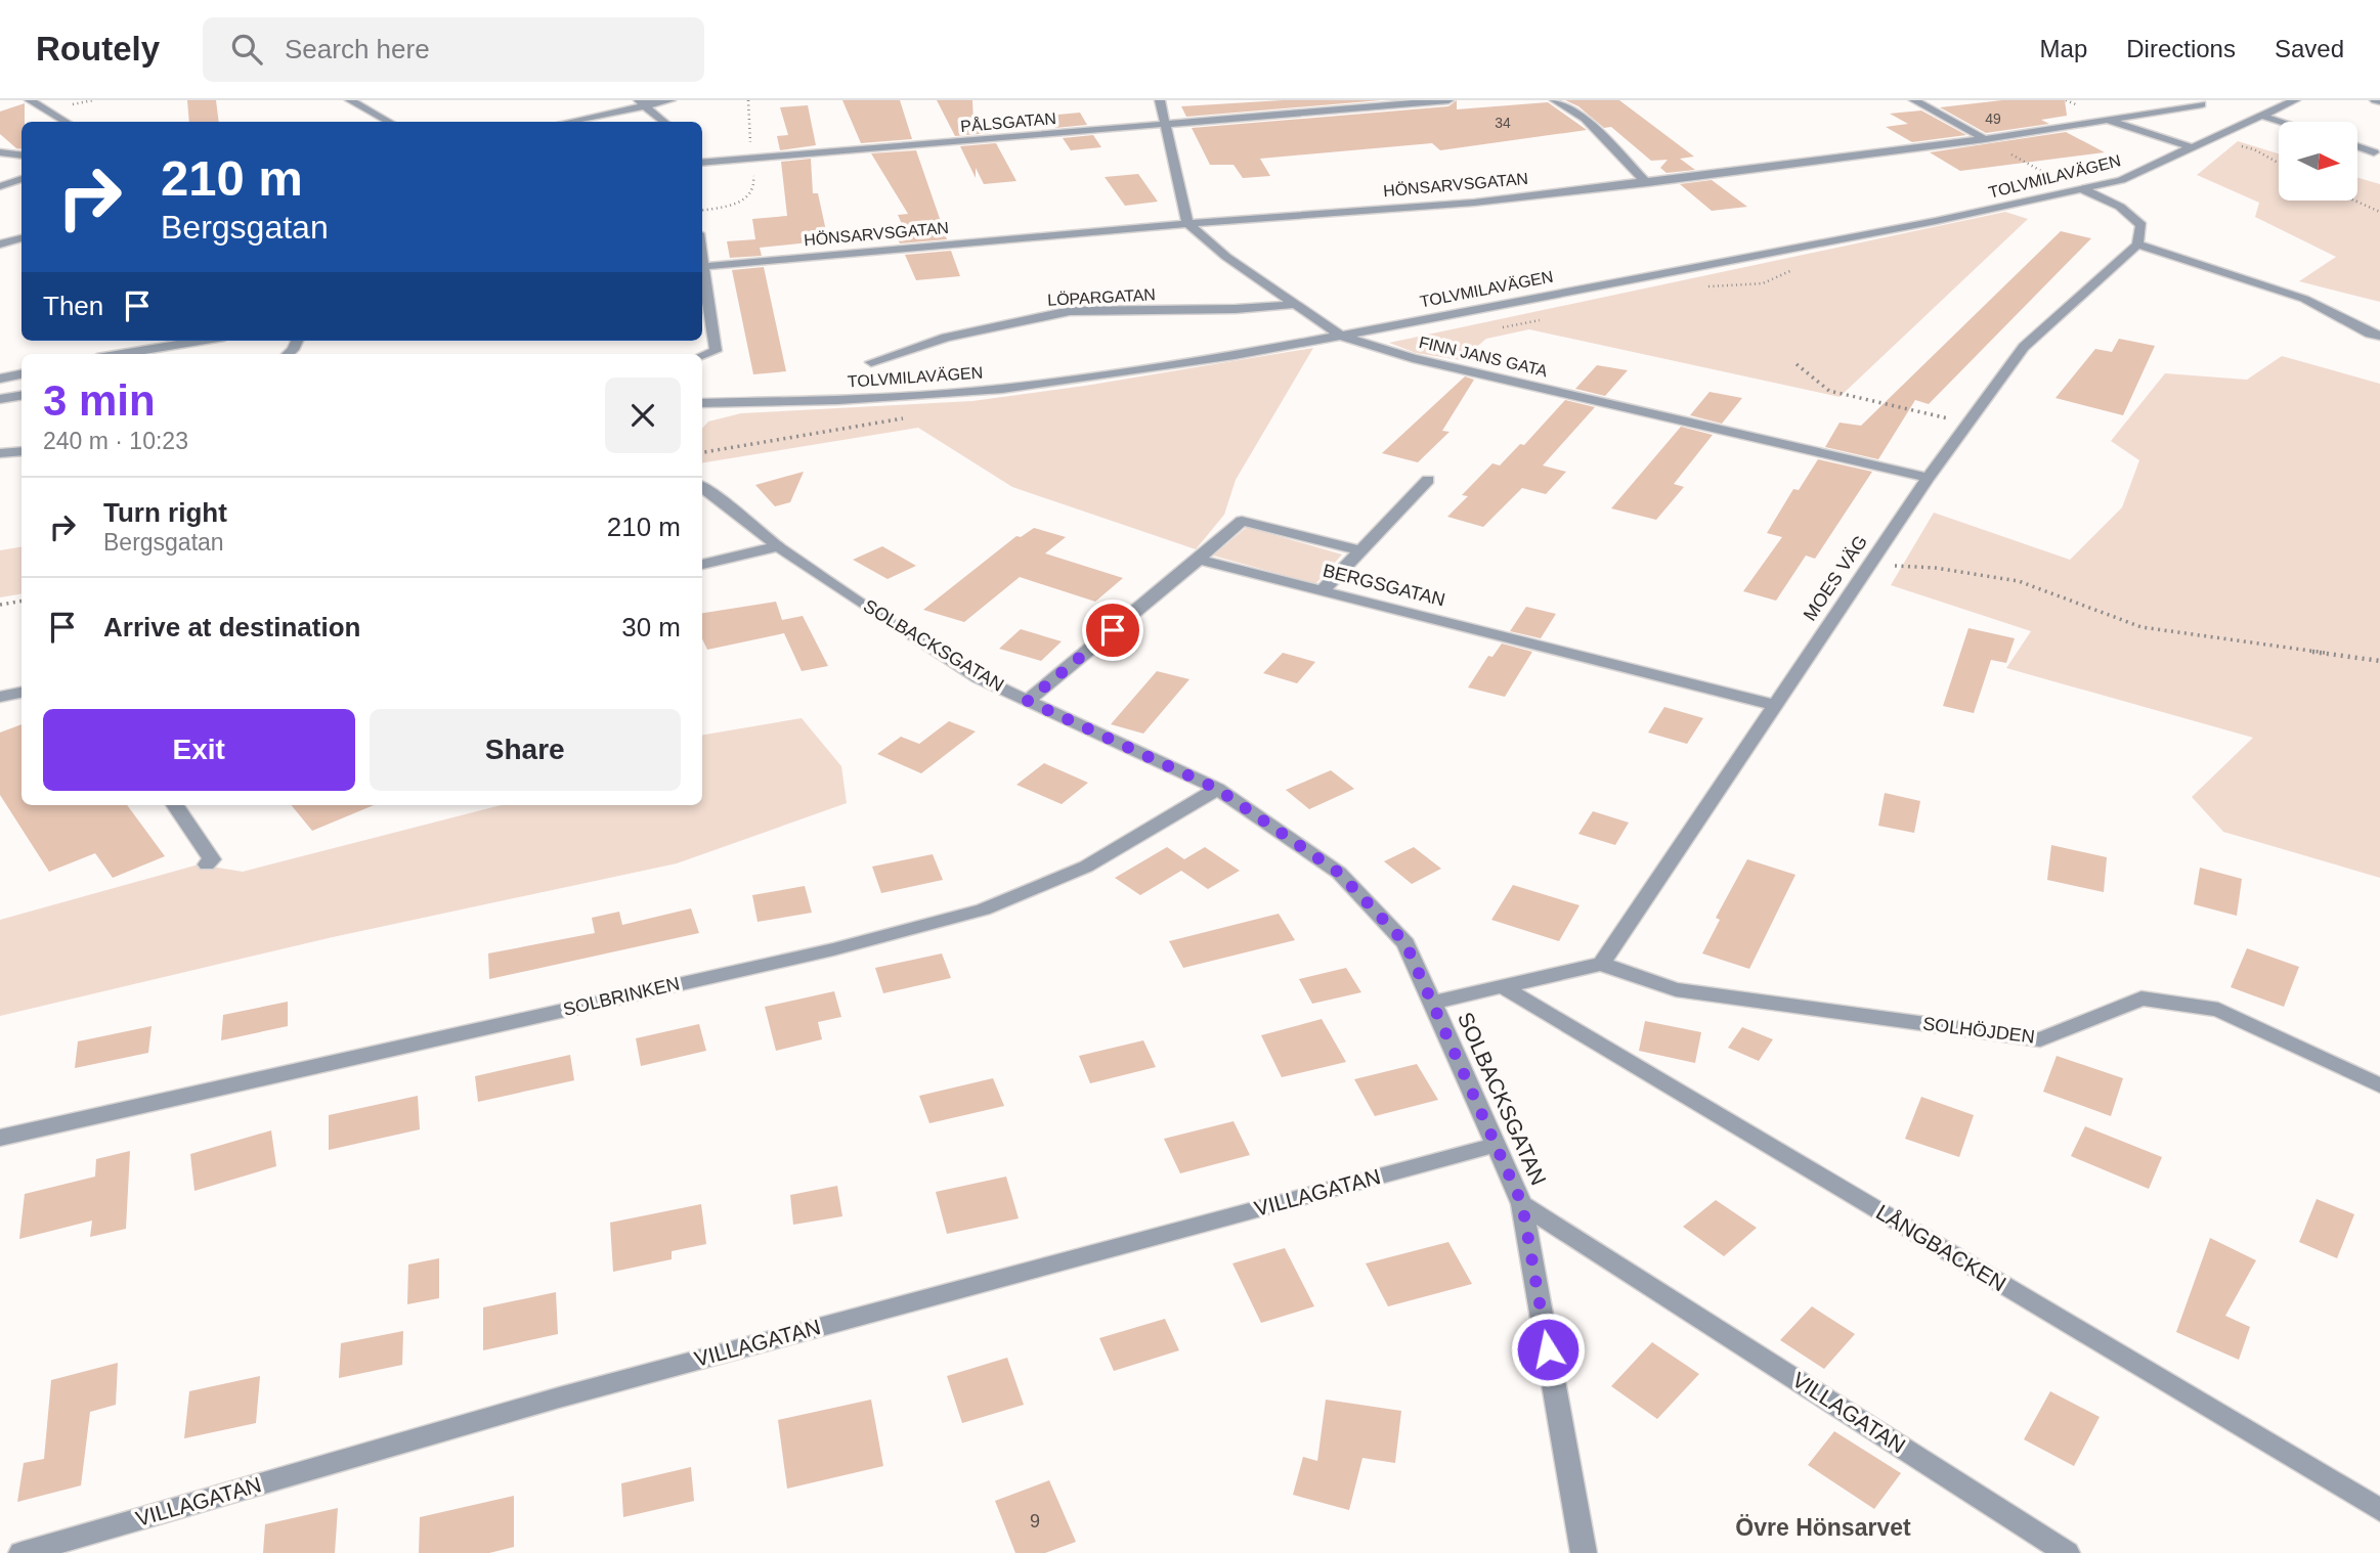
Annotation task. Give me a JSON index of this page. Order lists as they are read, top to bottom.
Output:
{
  "streets": {
    "street": [
      "PÅLSGATAN",
      "TOLVMILAVÄGEN",
      "HÖNSARVSGATAN",
      "LÖPARGATAN",
      "FINN JANS GATA",
      "MOES VÄG",
      "BERGSGATAN",
      "SOLBACKSGATAN",
      "SOLBRINKEN",
      "SOLHÖJDEN",
      "VILLAGATAN",
      "LÅNGBACKEN"
    ]
  },
  "crossings": [
    ["TOLVMILAVÄGEN", "FINN JANS GATA"],
    ["HÖNSARVSGATAN", "FINN JANS GATA"],
    ["LÖPARGATAN", "FINN JANS GATA"],
    ["FINN JANS GATA", "MOES VÄG"],
    ["MOES VÄG", "BERGSGATAN"],
    ["MOES VÄG", "SOLBACKSGATAN"],
    ["MOES VÄG", "SOLHÖJDEN"],
    ["SOLBACKSGATAN", "SOLBRINKEN"],
    ["SOLBACKSGATAN", "SOLHÖJDEN"],
    ["SOLBACKSGATAN", "VILLAGATAN"],
    ["SOLBACKSGATAN", "LÅNGBACKEN"]
  ],
  "districts": ["Övre Hönsarvet"],
  "house_numbers": ["49", "34", "9"],
  "north": "right",
  "page": {
    "header": "Routely",
    "search": "Search here",
    "nav": ["Map", "Directions", "Saved"],
    "turn": ["210 m", "Bergsgatan"],
    "then": "Then",
    "heading": ["3 min", "240 m · 10:23"],
    "list": [
      {
        "name": "Turn right",
        "note": "Bergsgatan",
        "value": "210 m"
      },
      {
        "name": "Arrive at destination",
        "value": "30 m"
      }
    ],
    "buttons": ["Exit", "Share"]
  }
}
